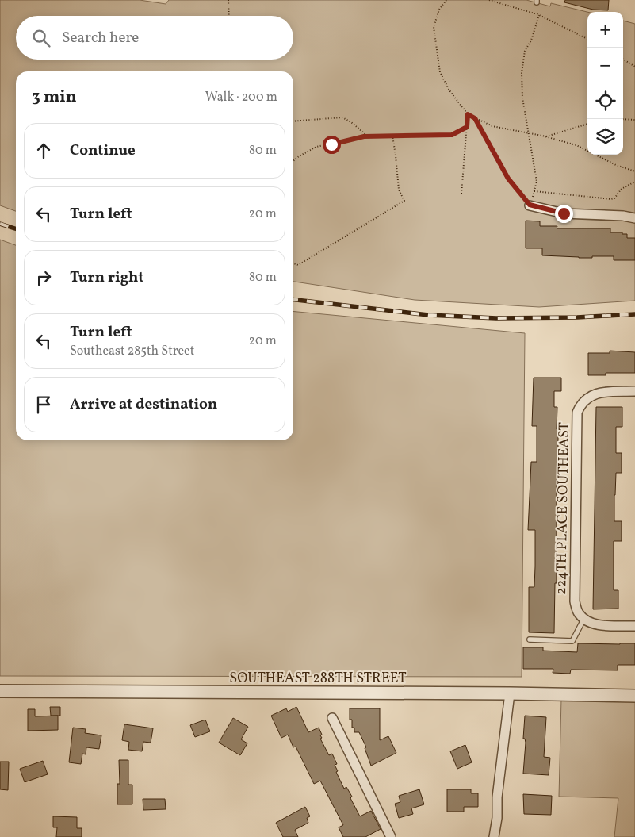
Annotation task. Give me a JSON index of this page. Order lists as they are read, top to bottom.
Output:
{
  "streets": {
    "street": ["224TH PLACE SOUTHEAST", "SOUTHEAST 288TH STREET"]
  },
  "page": {
    "map_buttons": ["+", "−"],
    "search": "Search here",
    "heading": ["3 min", "Walk · 200 m"],
    "list": [
      ["Continue", "80 m"],
      ["Turn left", "20 m"],
      ["Turn right", "80 m"],
      ["Turn left", "Southeast 285th Street", "20 m"],
      "Arrive at destination"
    ]
  }
}
